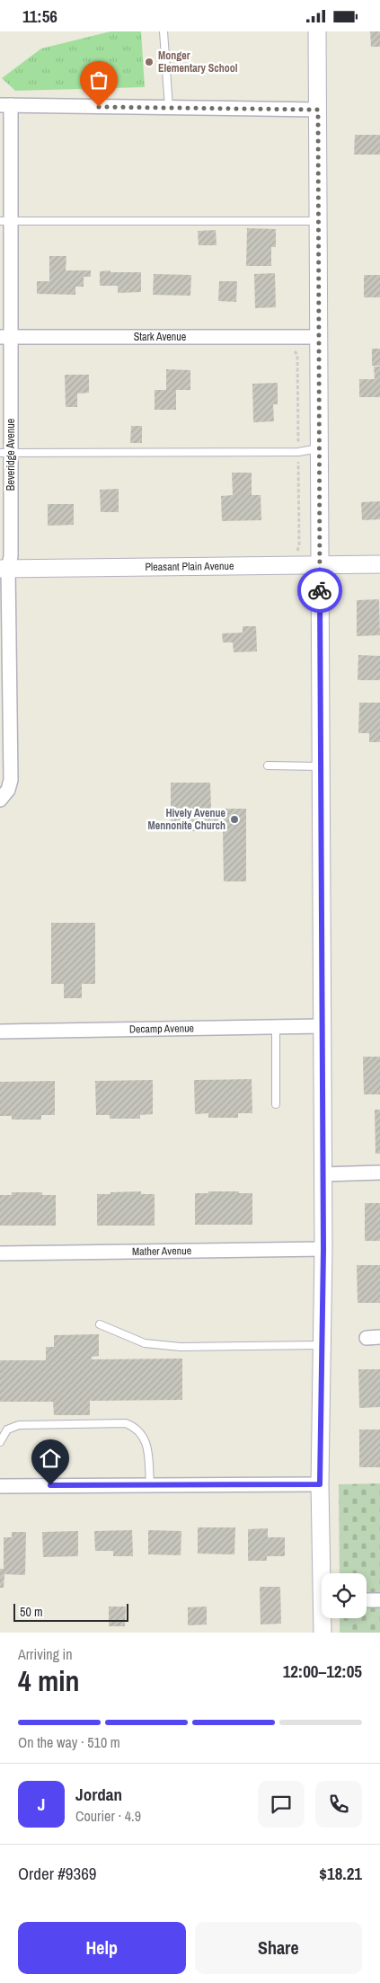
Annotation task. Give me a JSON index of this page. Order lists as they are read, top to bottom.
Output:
{
  "streets": {
    "street": [
      "Stark Avenue",
      "Beveridge Avenue",
      "Pleasant Plain Avenue",
      "Decamp Avenue",
      "Mather Avenue"
    ]
  },
  "crossings": [
    ["Stark Avenue", "Beveridge Avenue"],
    ["Beveridge Avenue", "Pleasant Plain Avenue"]
  ],
  "places": ["Monger Elementary School", "Hively Avenue Mennonite Church"],
  "scale_bar": "50 m",
  "page": {
    "status": "11:56",
    "scale": "50 m",
    "heading": ["4 min", "Arriving in", "12:00–12:05"],
    "panel": [
      "Jordan",
      "Courier · 4.9",
      "Order #9369",
      "$18.21"
    ],
    "bar": "On the way · 510 m",
    "round": "J",
    "buttons": ["Help", "Share"]
  }
}
